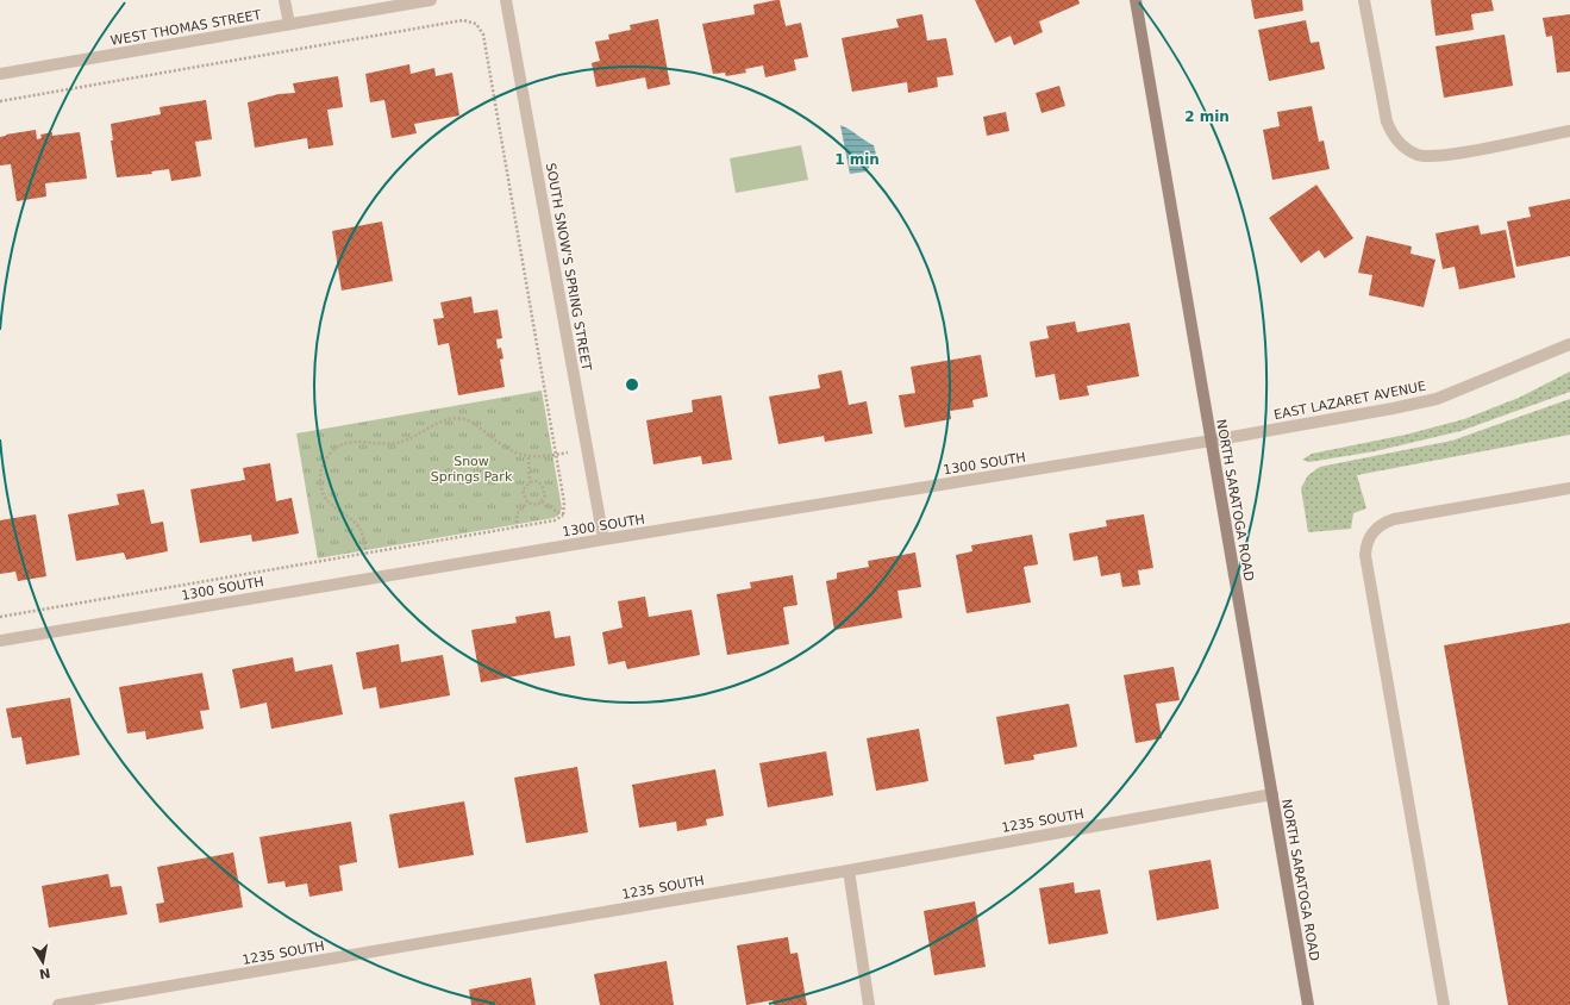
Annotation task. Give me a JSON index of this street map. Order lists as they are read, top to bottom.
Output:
{
  "streets": {
    "main road": ["NORTH SARATOGA ROAD"],
    "street": [
      "WEST THOMAS STREET",
      "SOUTH SNOW'S SPRING STREET",
      "EAST LAZARET AVENUE",
      "1300 SOUTH",
      "1235 SOUTH"
    ]
  },
  "crossings": [
    ["SOUTH SNOW'S SPRING STREET", "1300 SOUTH"],
    ["EAST LAZARET AVENUE", "1300 SOUTH"],
    ["EAST LAZARET AVENUE", "NORTH SARATOGA ROAD"],
    ["1300 SOUTH", "NORTH SARATOGA ROAD"],
    ["NORTH SARATOGA ROAD", "1235 SOUTH"]
  ],
  "parks": ["Snow Springs Park"],
  "north": "bottom",
  "rings": ["2 min", "1 min"]
}
